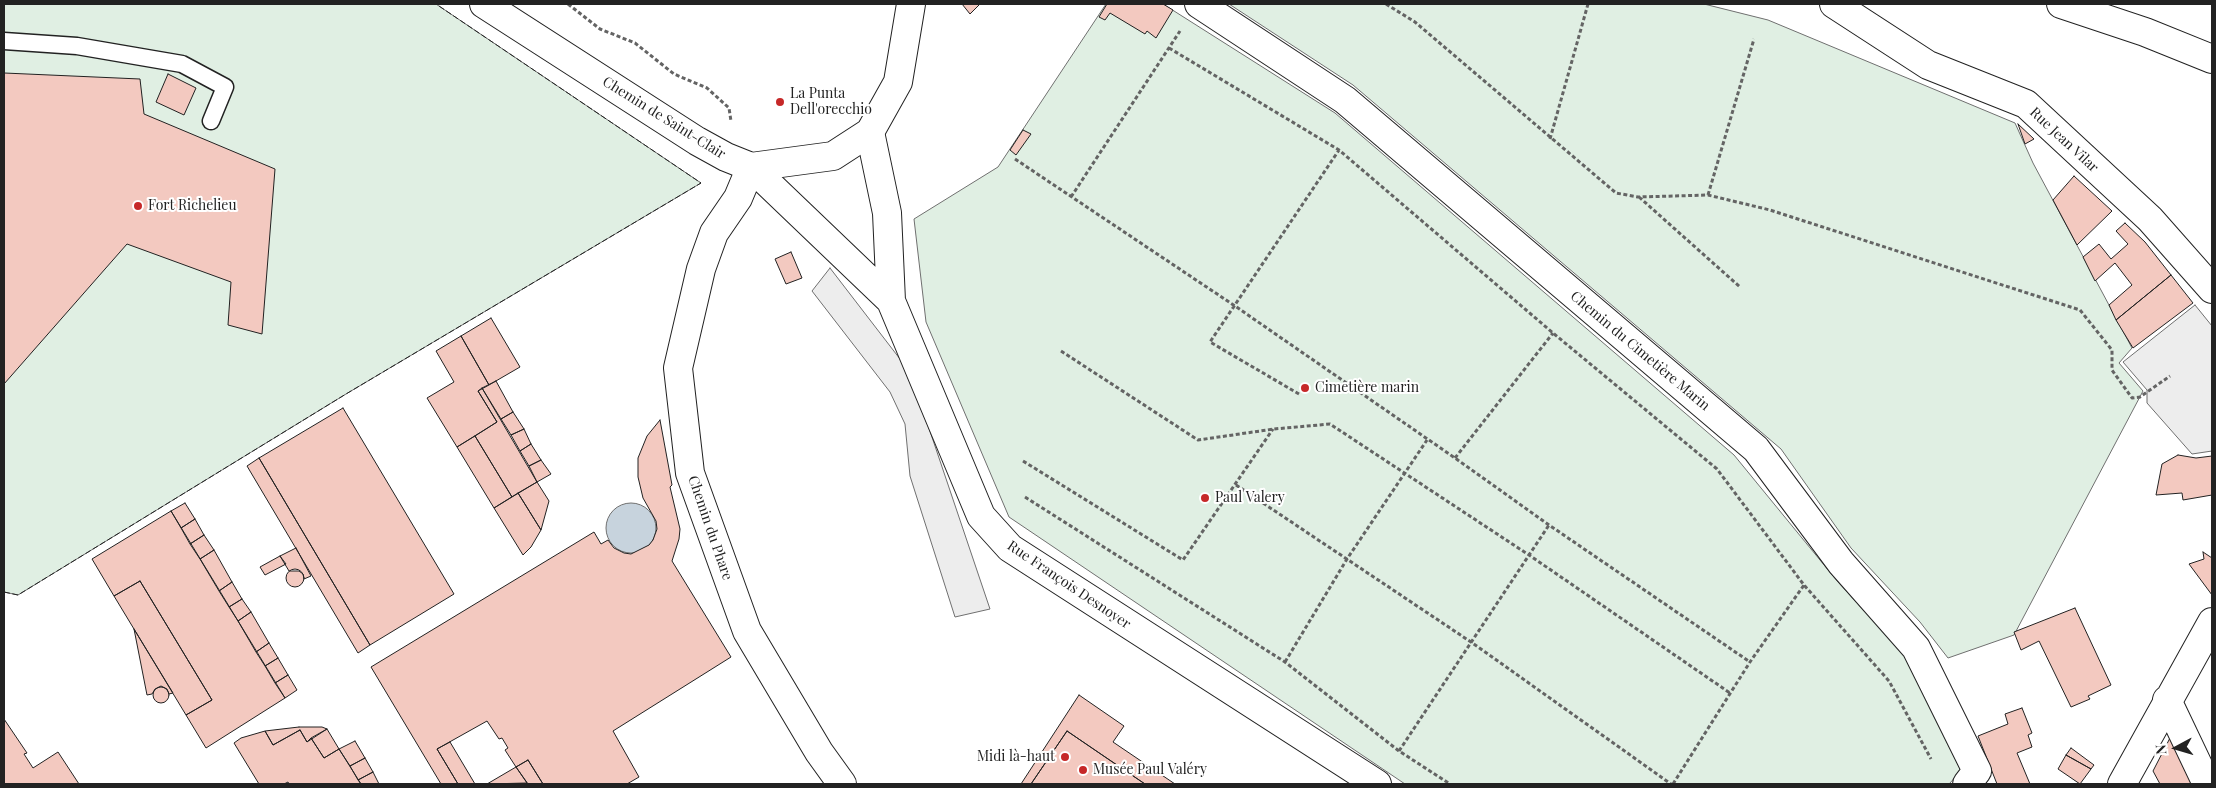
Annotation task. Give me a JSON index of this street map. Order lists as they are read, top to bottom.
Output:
{
  "streets": {
    "street": [
      "Chemin de Saint-Clair",
      "Rue Jean Vilar",
      "Chemin du Cimetière Marin",
      "Chemin du Phare",
      "Rue François Desnoyer"
    ]
  },
  "crossings": [
    ["Chemin de Saint-Clair", "Chemin du Phare"],
    ["Chemin de Saint-Clair", "Rue François Desnoyer"]
  ],
  "places": [
    "La Punta Dell'orecchio",
    "Fort Richelieu",
    "Cimetière marin",
    "Paul Valery",
    "Midi là-haut",
    "Musée Paul Valéry"
  ],
  "north": "left"
}
